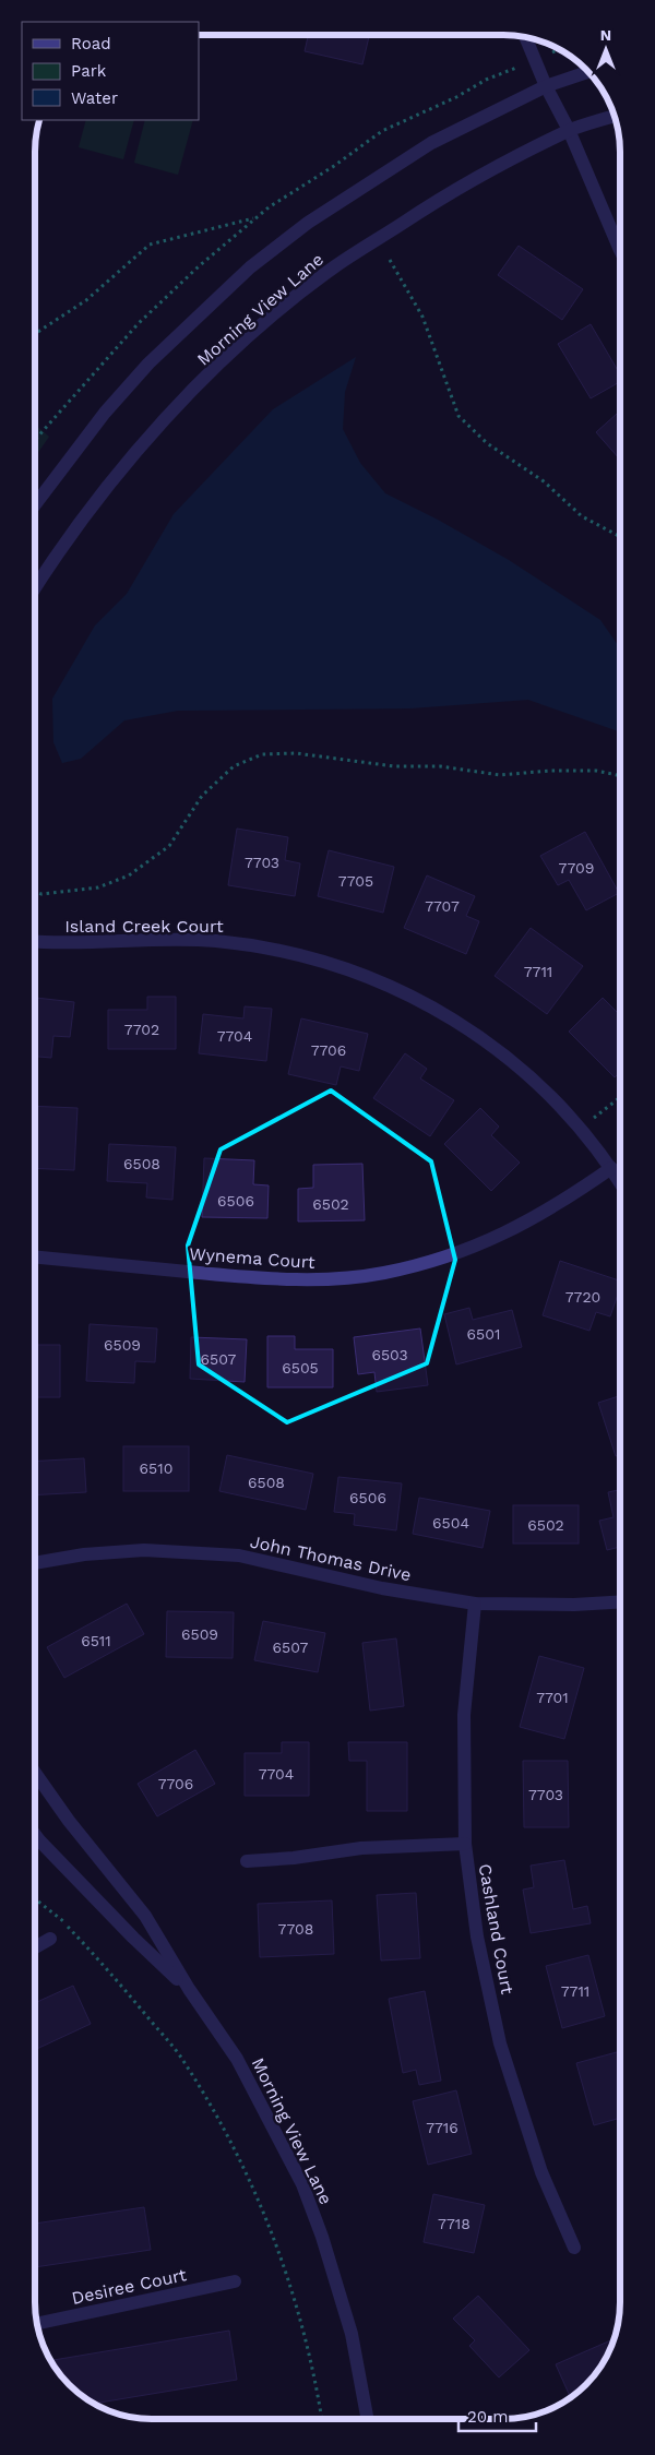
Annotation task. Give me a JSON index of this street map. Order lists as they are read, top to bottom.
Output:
{
  "streets": {
    "street": [
      "Morning View Lane",
      "Island Creek Court",
      "Wynema Court",
      "John Thomas Drive",
      "Cashland Court",
      "Desiree Court"
    ]
  },
  "crossings": [
    ["Island Creek Court", "Wynema Court"],
    ["John Thomas Drive", "Cashland Court"]
  ],
  "house_numbers": [
    "7703",
    "7709",
    "7705",
    "7707",
    "7711",
    "7702",
    "7704",
    "7706",
    "6508",
    "6506",
    "6502",
    "7720",
    "6501",
    "6509",
    "6503",
    "6507",
    "6505",
    "6510",
    "6508",
    "6506",
    "6504",
    "6502",
    "6509",
    "6511",
    "6507",
    "7701",
    "7704",
    "7706",
    "7703",
    "7708",
    "7711",
    "7716",
    "7718"
  ],
  "legend": ["Road", "Park", "Water"],
  "scale_bar": "20 m",
  "north": "top"
}
